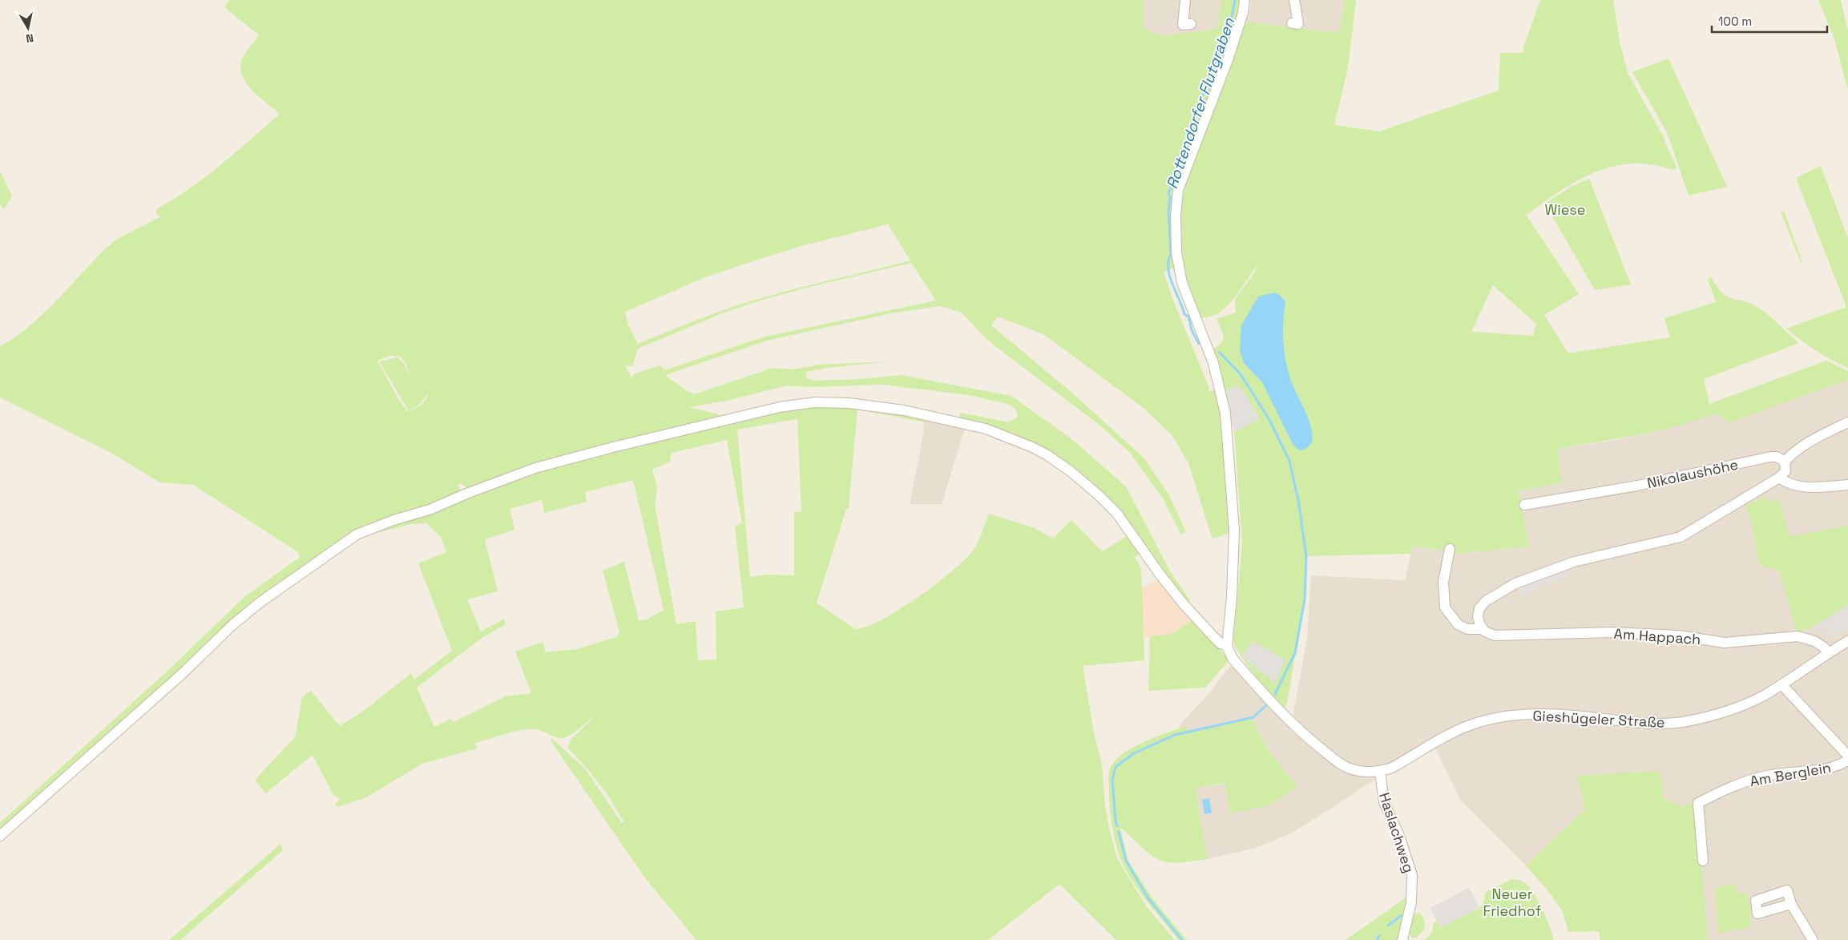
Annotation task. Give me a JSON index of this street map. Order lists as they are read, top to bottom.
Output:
{
  "streets": {
    "street": [
      "Nikolaushöhe",
      "Am Happach",
      "Gieshügeler Straße",
      "Am Berglein",
      "Haslachweg"
    ]
  },
  "crossings": [
    ["Am Happach", "Gieshügeler Straße"],
    ["Gieshügeler Straße", "Haslachweg"]
  ],
  "water": ["Rottendorfer Flutgraben"],
  "parks": ["Wiese", "Neuer Friedhof"],
  "scale_bar": "100 m",
  "north": "bottom"
}
